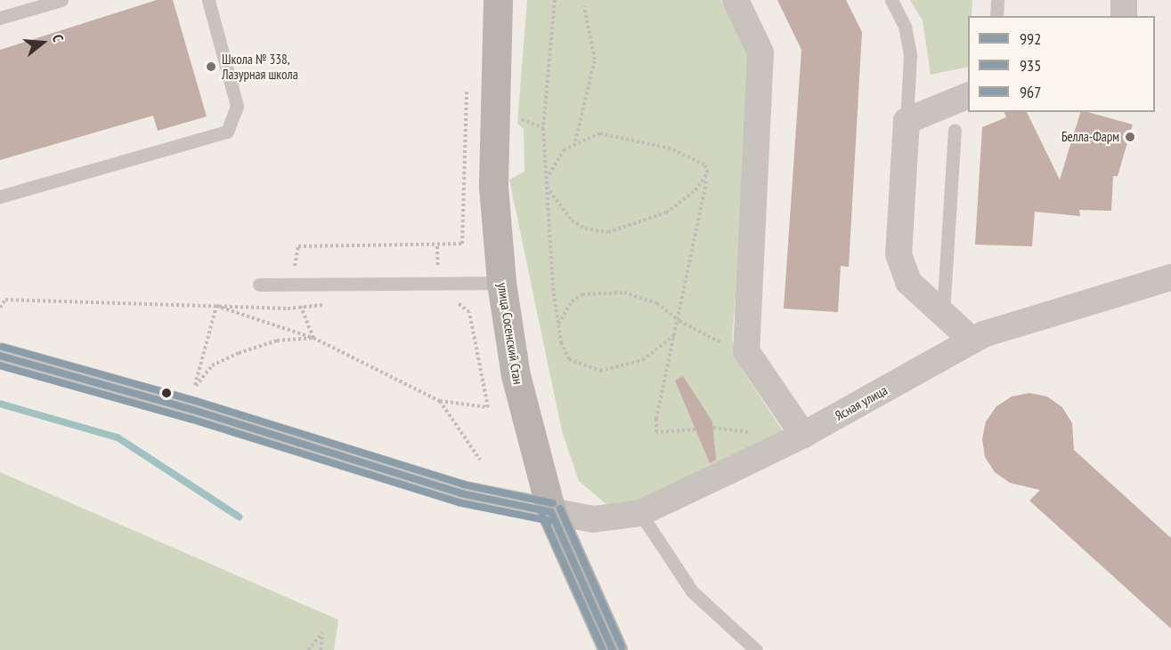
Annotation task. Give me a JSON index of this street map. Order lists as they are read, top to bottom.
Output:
{
  "streets": {
    "street": ["улица Сосенский Стан", "Ясная улица"]
  },
  "crossings": [
    ["улица Сосенский Стан", "Ясная улица"]
  ],
  "places": ["Школа № 338, Лазурная школа", "Белла-Фарм"],
  "lines": ["transit line 967", "transit line 992", "transit line 935"],
  "legend": ["992", "935", "967"],
  "north": "right"
}
